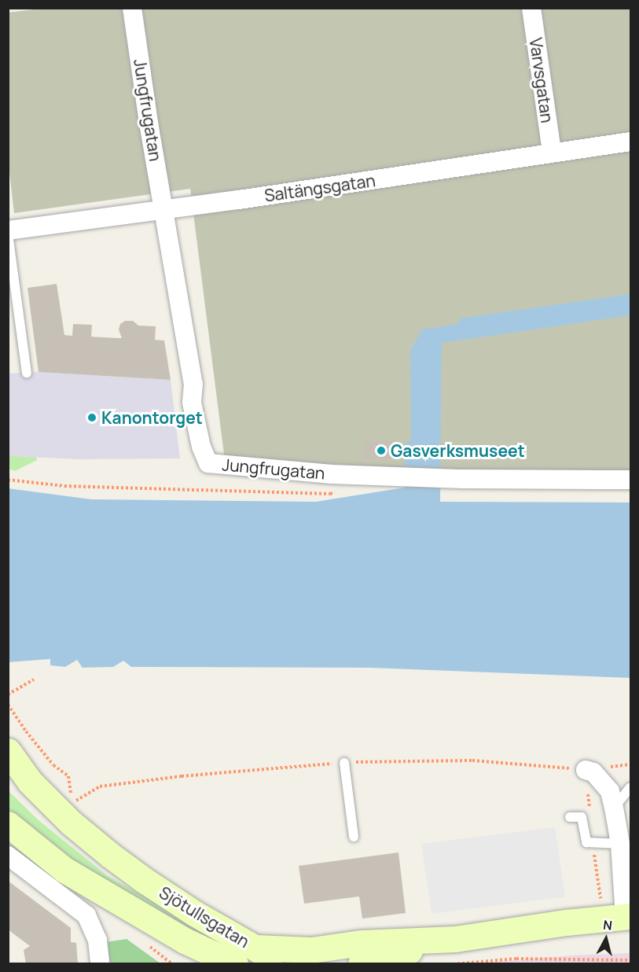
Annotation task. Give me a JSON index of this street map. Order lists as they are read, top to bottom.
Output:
{
  "streets": {
    "main road": ["Sjötullsgatan"],
    "street": ["Varvsgatan", "Jungfrugatan", "Saltängsgatan"]
  },
  "crossings": [
    ["Varvsgatan", "Saltängsgatan"],
    ["Jungfrugatan", "Saltängsgatan"]
  ],
  "places": ["Kanontorget", "Gasverksmuseet"],
  "north": "top"
}
